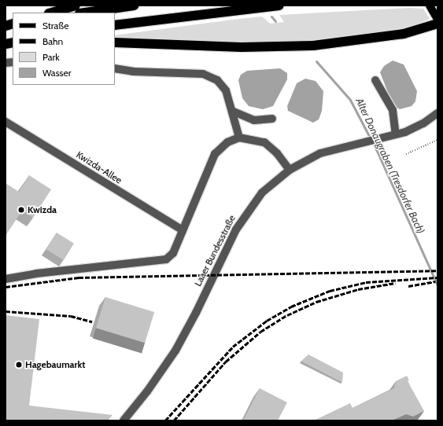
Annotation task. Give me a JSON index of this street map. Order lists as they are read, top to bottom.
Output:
{
  "streets": {
    "street": ["Kwizda-Allee", "Laaer Bundesstraße"]
  },
  "water": ["Alter Donaugraben (Tresdorfer Bach)"],
  "places": ["Kwizda", "Hagebaumarkt"],
  "legend": [
    "Straße",
    "Bahn",
    "Park",
    "Wasser"
  ]
}
